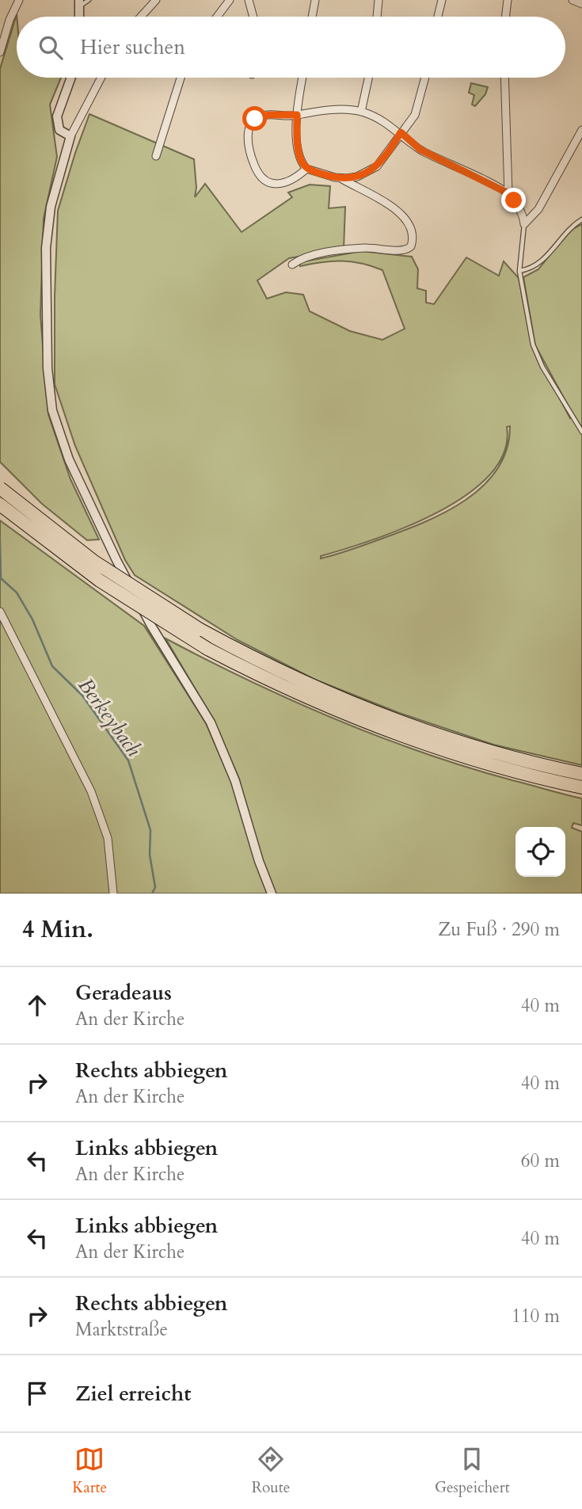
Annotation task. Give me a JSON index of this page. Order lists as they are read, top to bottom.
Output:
{
  "water": ["Berkeybach"],
  "page": {
    "search": "Hier suchen",
    "heading": ["4 Min.", "Zu Fuß · 290 m"],
    "list": [
      ["Geradeaus", "An der Kirche", "40 m"],
      ["Rechts abbiegen", "An der Kirche", "40 m"],
      ["Links abbiegen", "An der Kirche", "60 m"],
      ["Links abbiegen", "An der Kirche", "40 m"],
      ["Rechts abbiegen", "Marktstraße", "110 m"],
      "Ziel erreicht"
    ],
    "nav": ["Karte", "Route", "Gespeichert"]
  }
}
